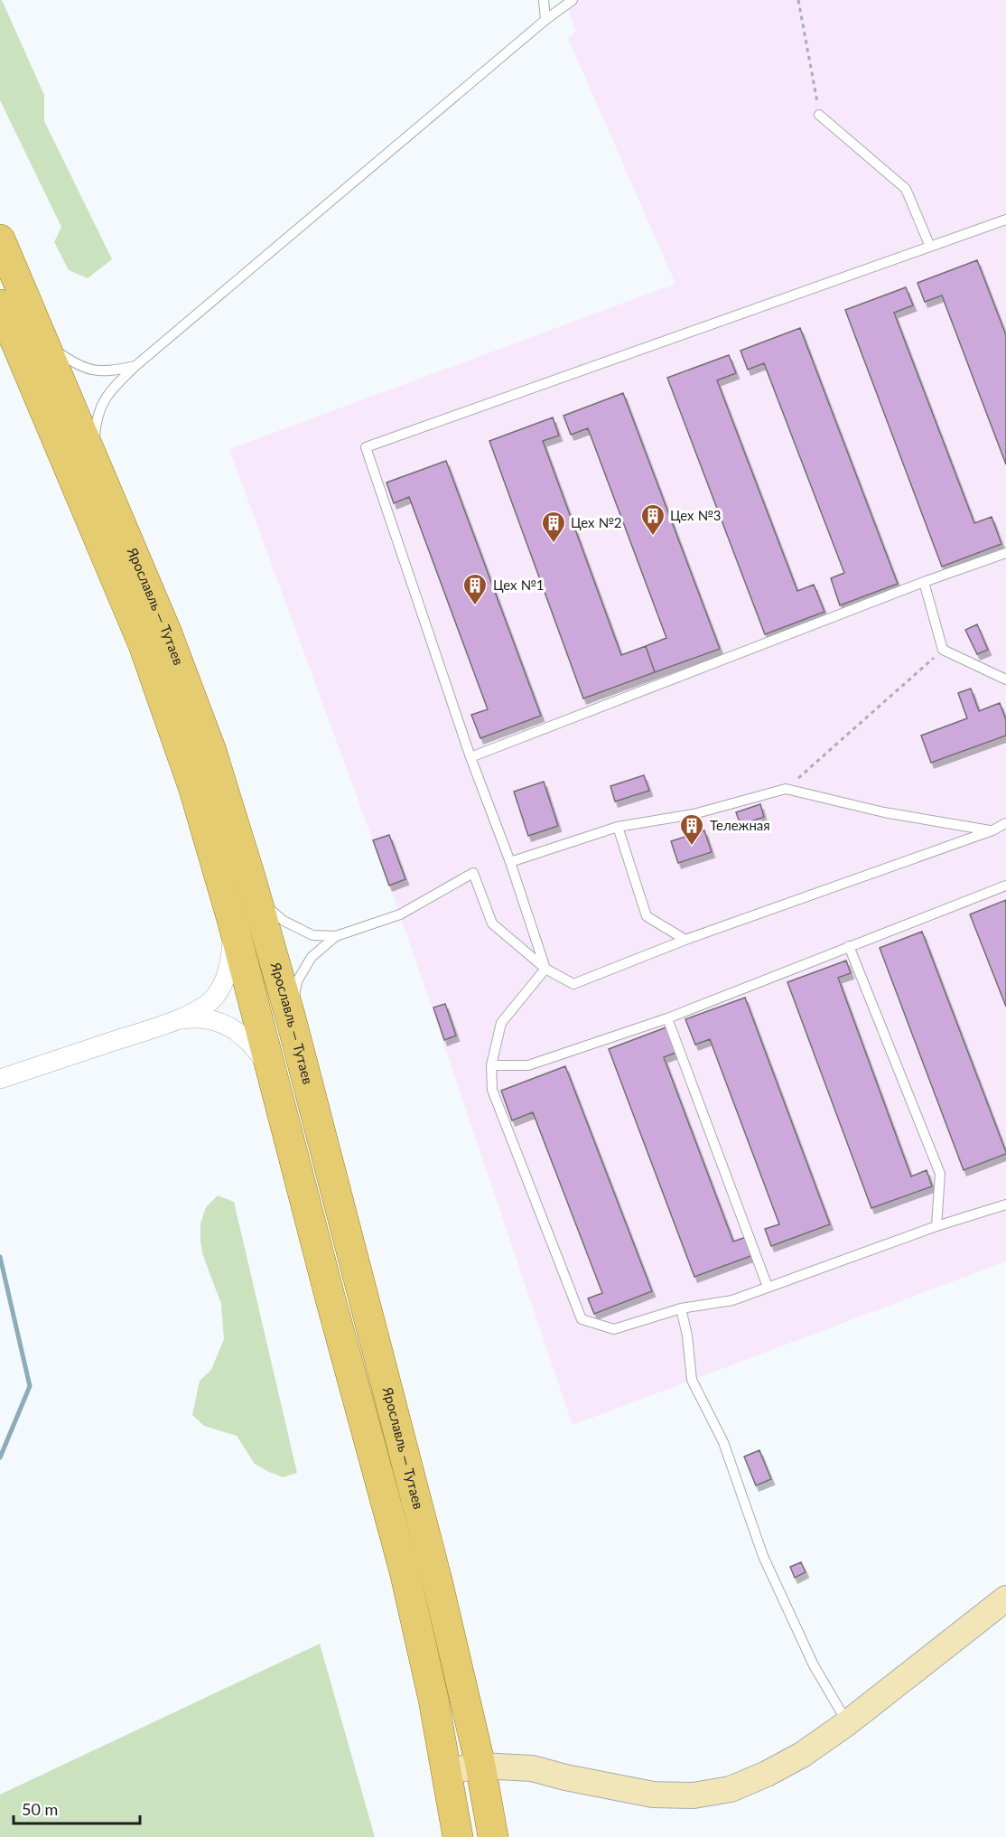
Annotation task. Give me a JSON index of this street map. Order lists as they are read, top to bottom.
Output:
{
  "streets": {
    "main road": ["Ярославль — Тутаев"]
  },
  "places": {
    "building": [
      "Цех №3",
      "Цех №2",
      "Цех №1",
      "Тележная"
    ]
  },
  "scale_bar": "50 m"
}
